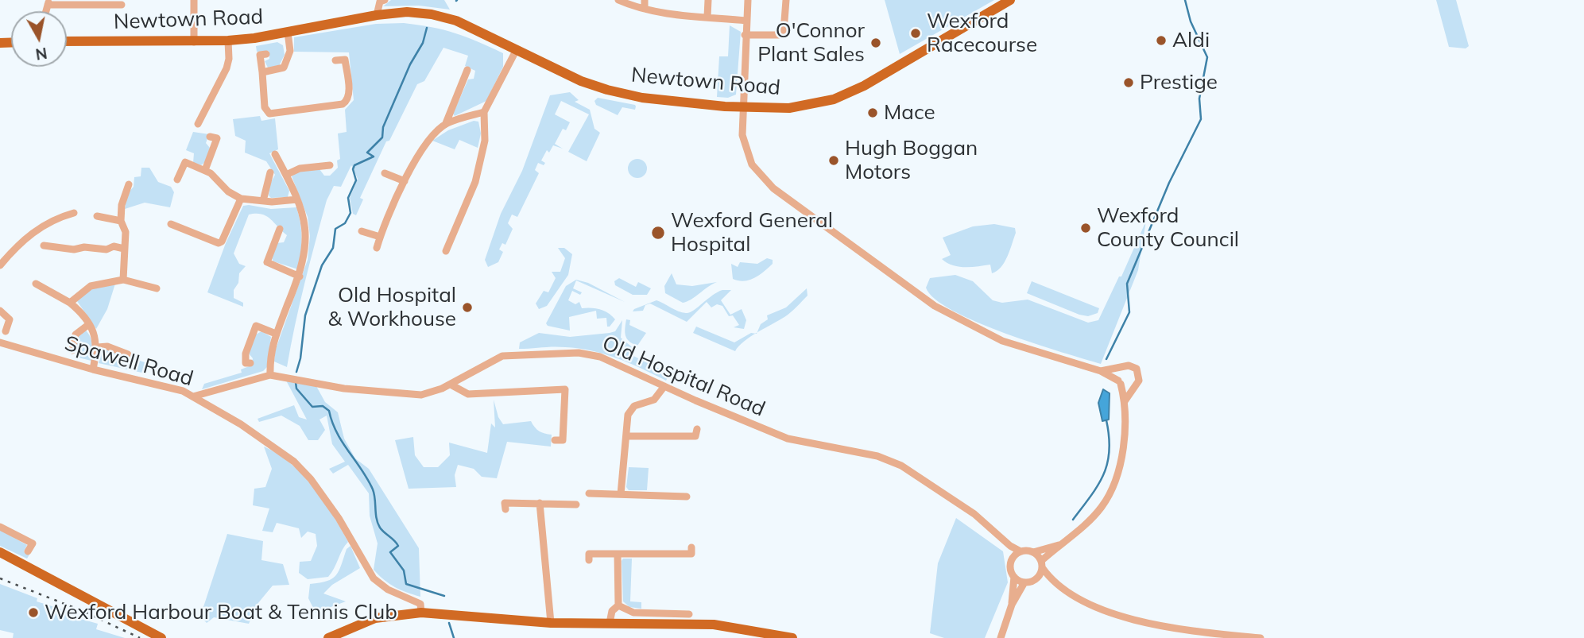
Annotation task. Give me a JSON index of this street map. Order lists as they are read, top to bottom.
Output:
{
  "streets": {
    "main road": ["Newtown Road"],
    "street": ["Spawell Road", "Old Hospital Road"]
  },
  "crossings": [
    ["Spawell Road", "Old Hospital Road"]
  ],
  "places": [
    "Wexford Racecourse",
    "Aldi",
    "O'Connor Plant Sales",
    "Prestige",
    "Mace",
    "Hugh Boggan Motors",
    "Wexford County Council",
    "Wexford General Hospital",
    "Old Hospital & Workhouse",
    "Wexford Harbour Boat & Tennis Club"
  ],
  "north": "bottom"
}
